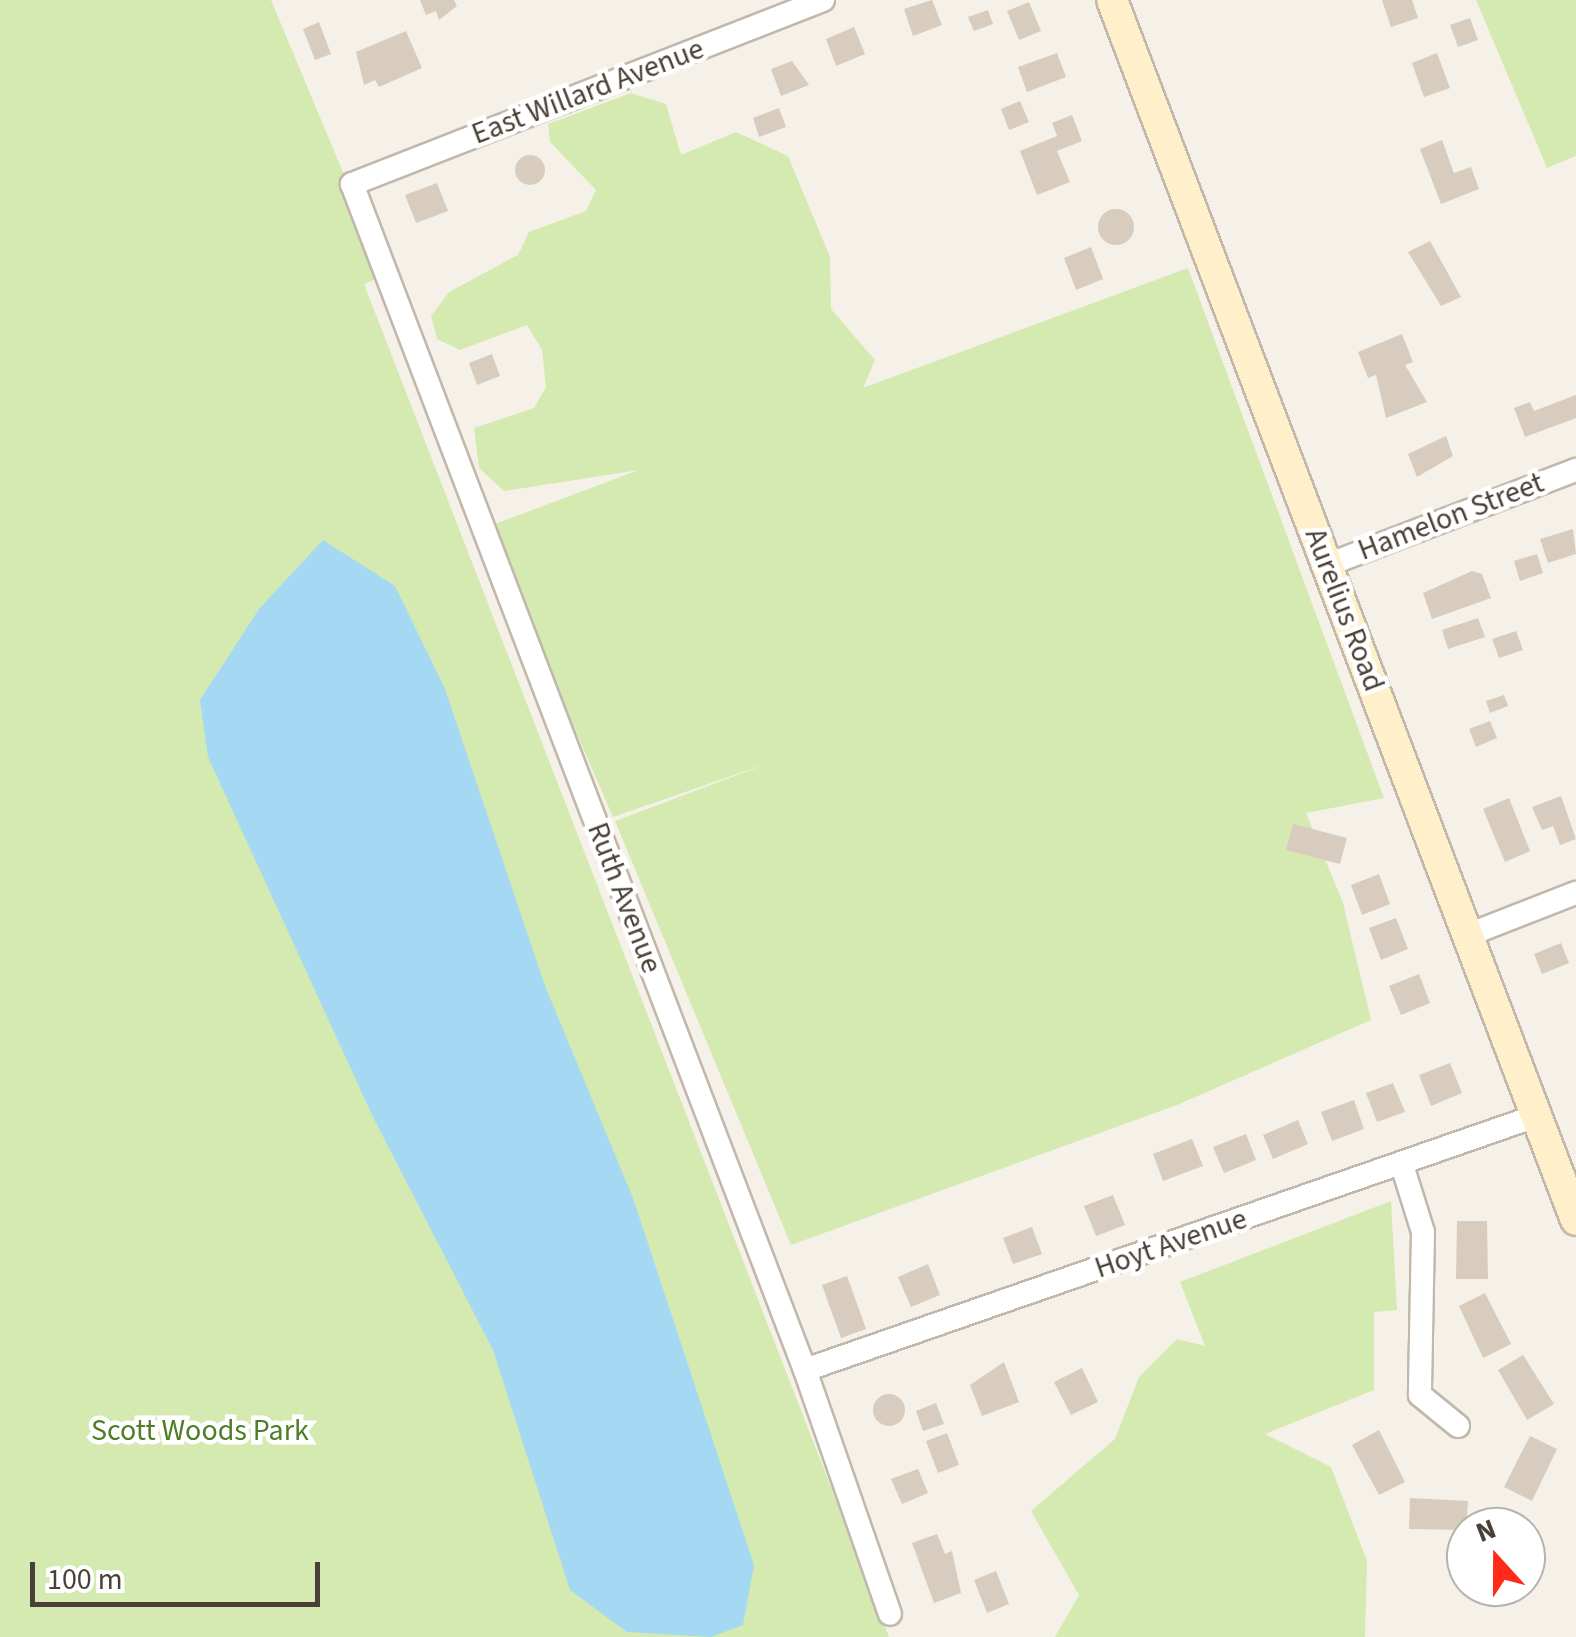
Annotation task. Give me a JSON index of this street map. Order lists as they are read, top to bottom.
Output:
{
  "streets": {
    "street": [
      "East Willard Avenue",
      "Hamelon Street",
      "Aurelius Road",
      "Ruth Avenue",
      "Hoyt Avenue"
    ]
  },
  "crossings": [
    ["East Willard Avenue", "Ruth Avenue"],
    ["Hamelon Street", "Aurelius Road"],
    ["Aurelius Road", "Hoyt Avenue"],
    ["Ruth Avenue", "Hoyt Avenue"]
  ],
  "parks": ["Scott Woods Park"],
  "scale_bar": "100 m",
  "north": "top"
}
